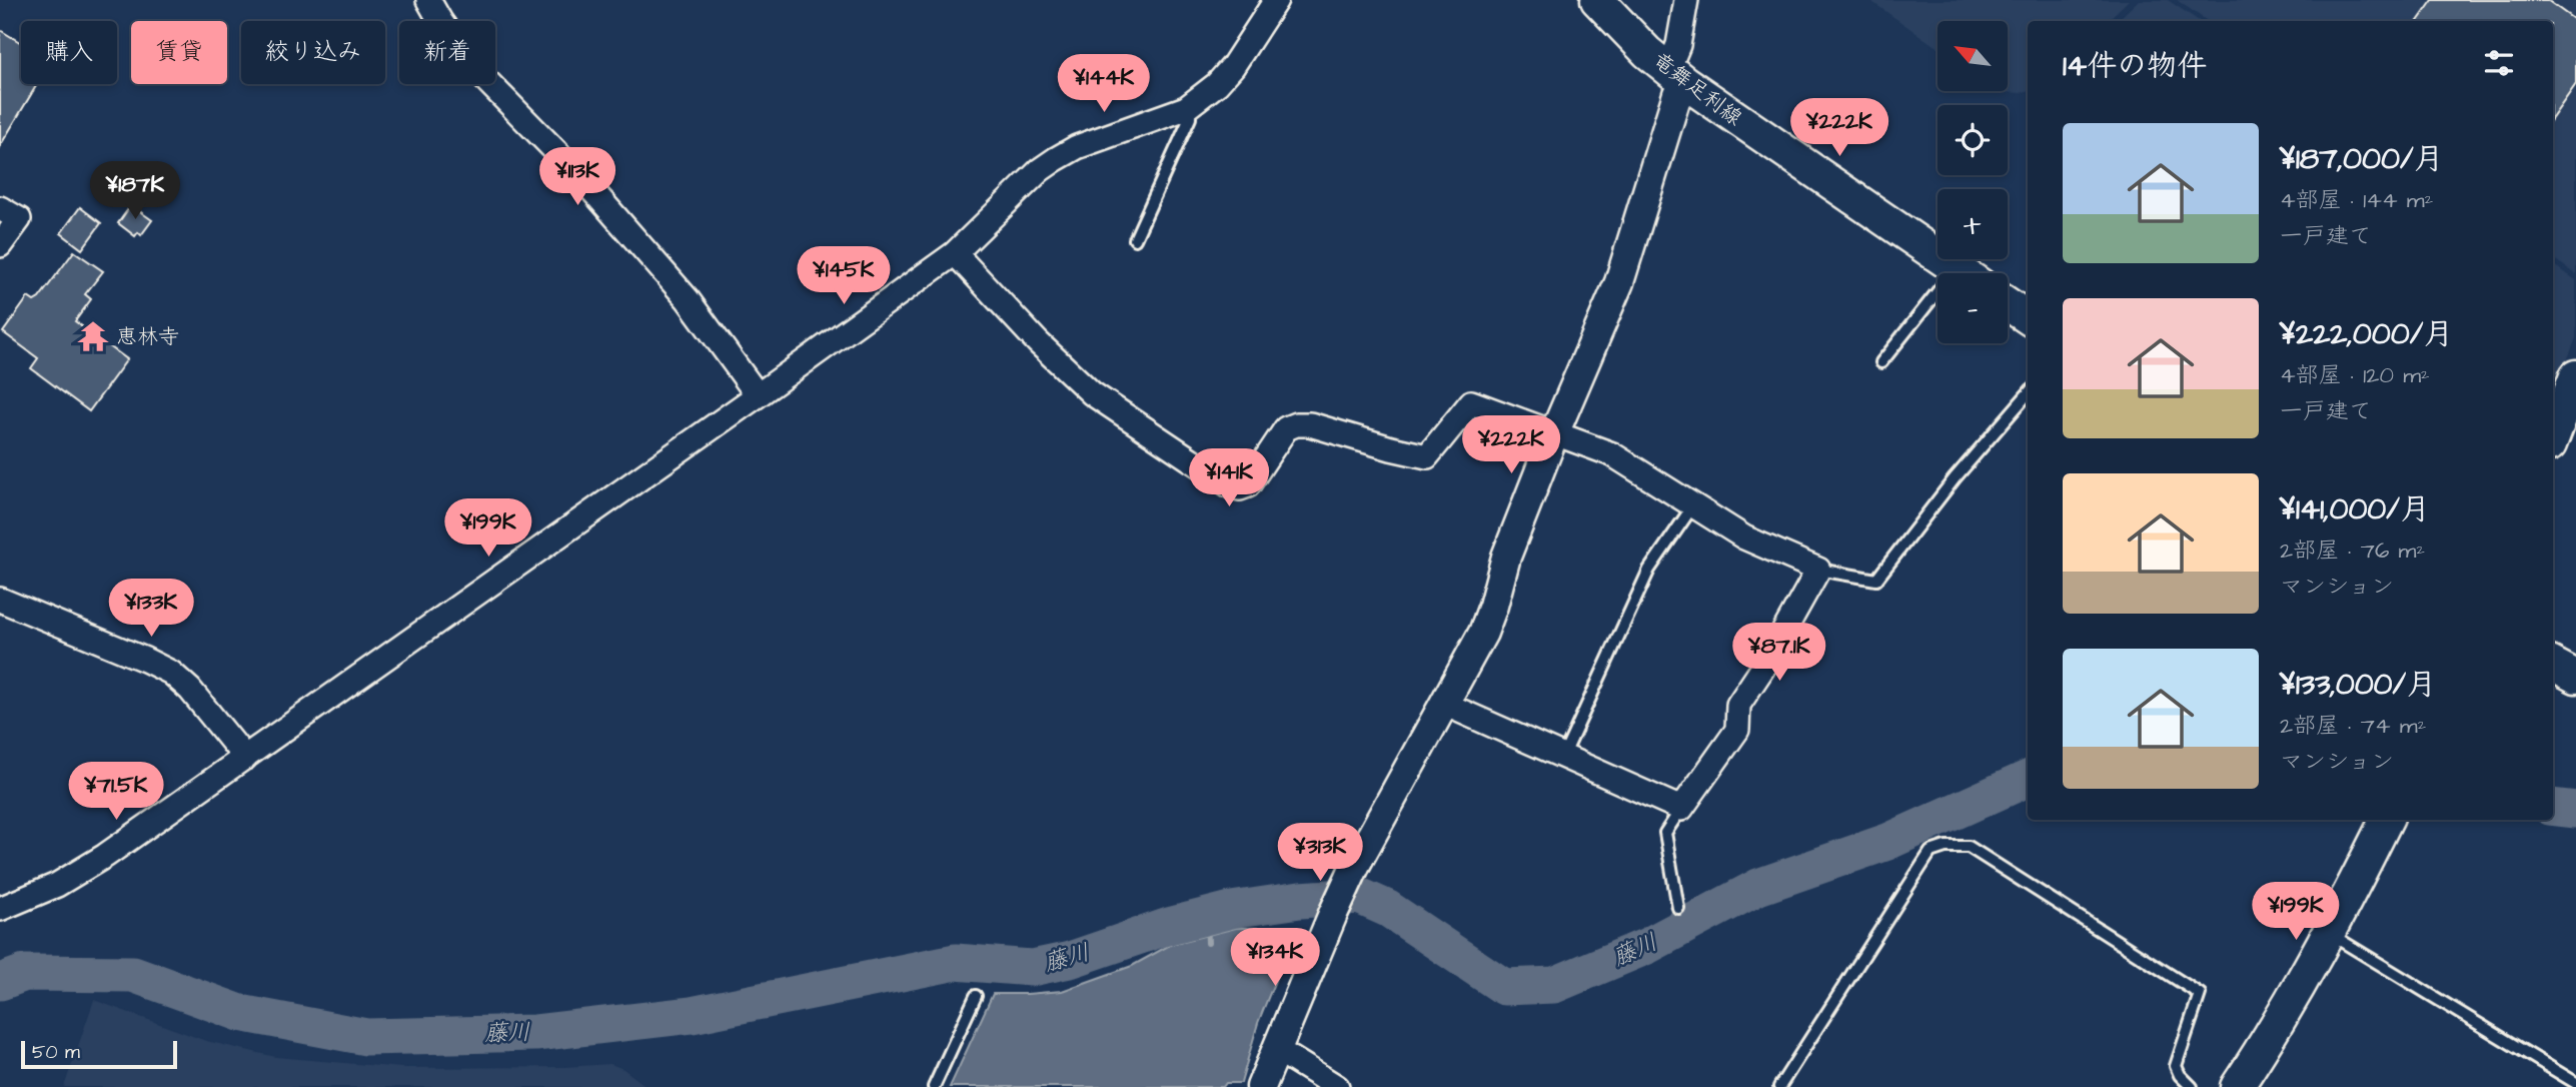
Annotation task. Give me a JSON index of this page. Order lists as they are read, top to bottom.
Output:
{
  "streets": {
    "main road": ["竜舞足利線"]
  },
  "water": ["藤川"],
  "places": {
    "temple": ["恵林寺"]
  },
  "scale_bar": "50 m",
  "north": "top left",
  "page": {
    "map_buttons": ["+", "−"],
    "chip": [
      "購入",
      "賃貸",
      "絞り込み",
      "新着"
    ],
    "heading": "14件の物件",
    "price": [
      "¥144K",
      "¥222K",
      "¥113K",
      "¥187K",
      "¥145K",
      "¥222K",
      "¥141K",
      "¥199K",
      "¥133K",
      "¥87.1K",
      "¥71.5K",
      "¥313K",
      "¥199K",
      "¥134K"
    ],
    "list": [
      {
        "name": "¥187,000/月",
        "note": "4部屋 · 144 m² · 一戸建て"
      },
      {
        "name": "¥222,000/月",
        "note": "4部屋 · 120 m² · 一戸建て"
      },
      {
        "name": "¥141,000/月",
        "note": "2部屋 · 76 m² · マンション"
      },
      {
        "name": "¥133,000/月",
        "note": "2部屋 · 74 m² · マンション"
      }
    ],
    "scale": "50 m"
  }
}
